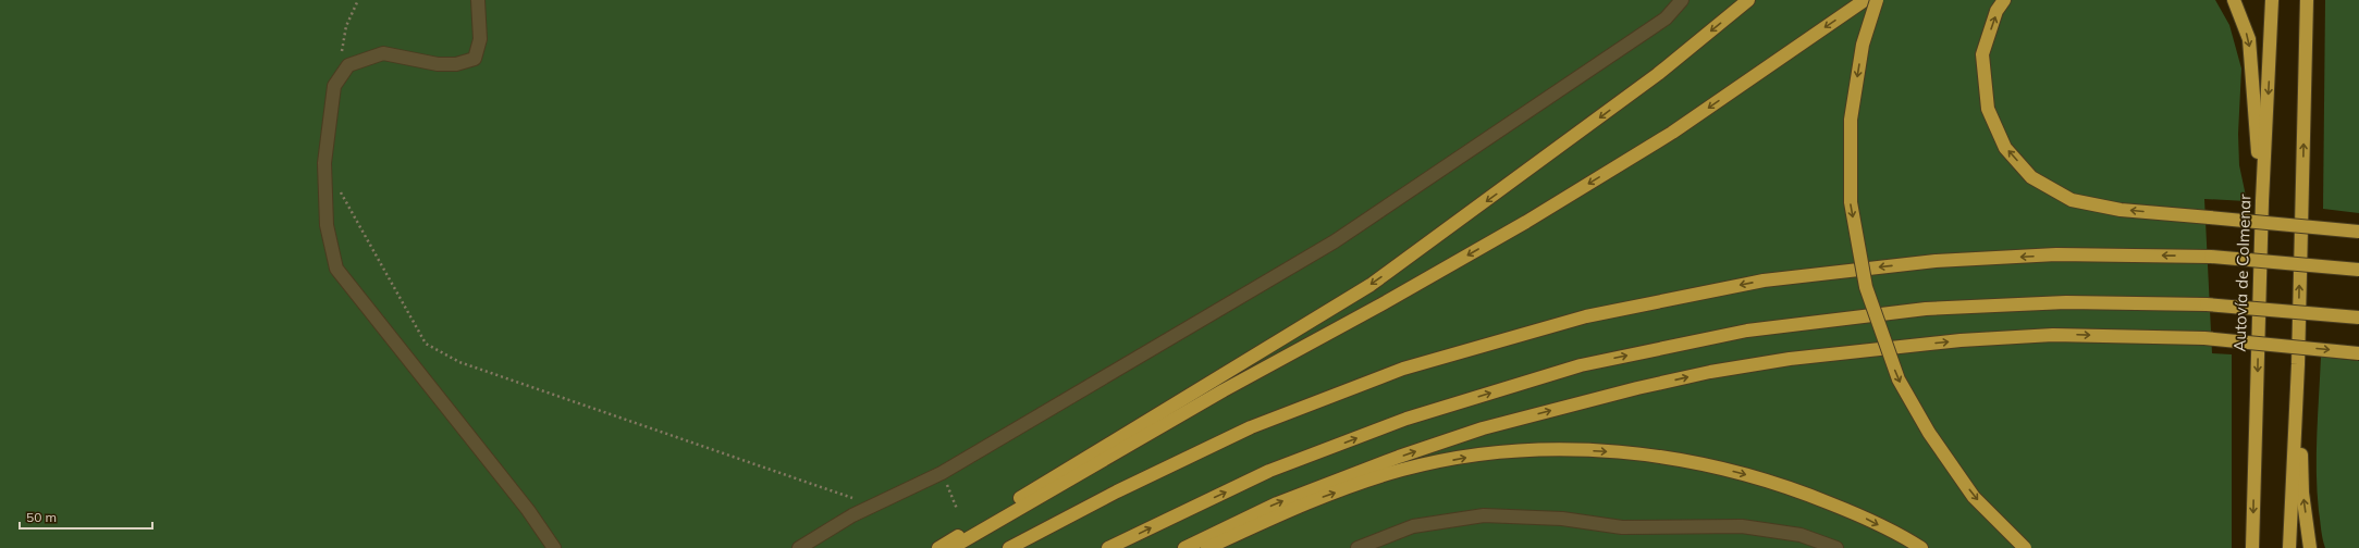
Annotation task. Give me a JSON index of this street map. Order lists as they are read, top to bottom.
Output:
{
  "streets": {
    "highway": ["Autovía de Colmenar"]
  },
  "scale_bar": "50 m"
}
